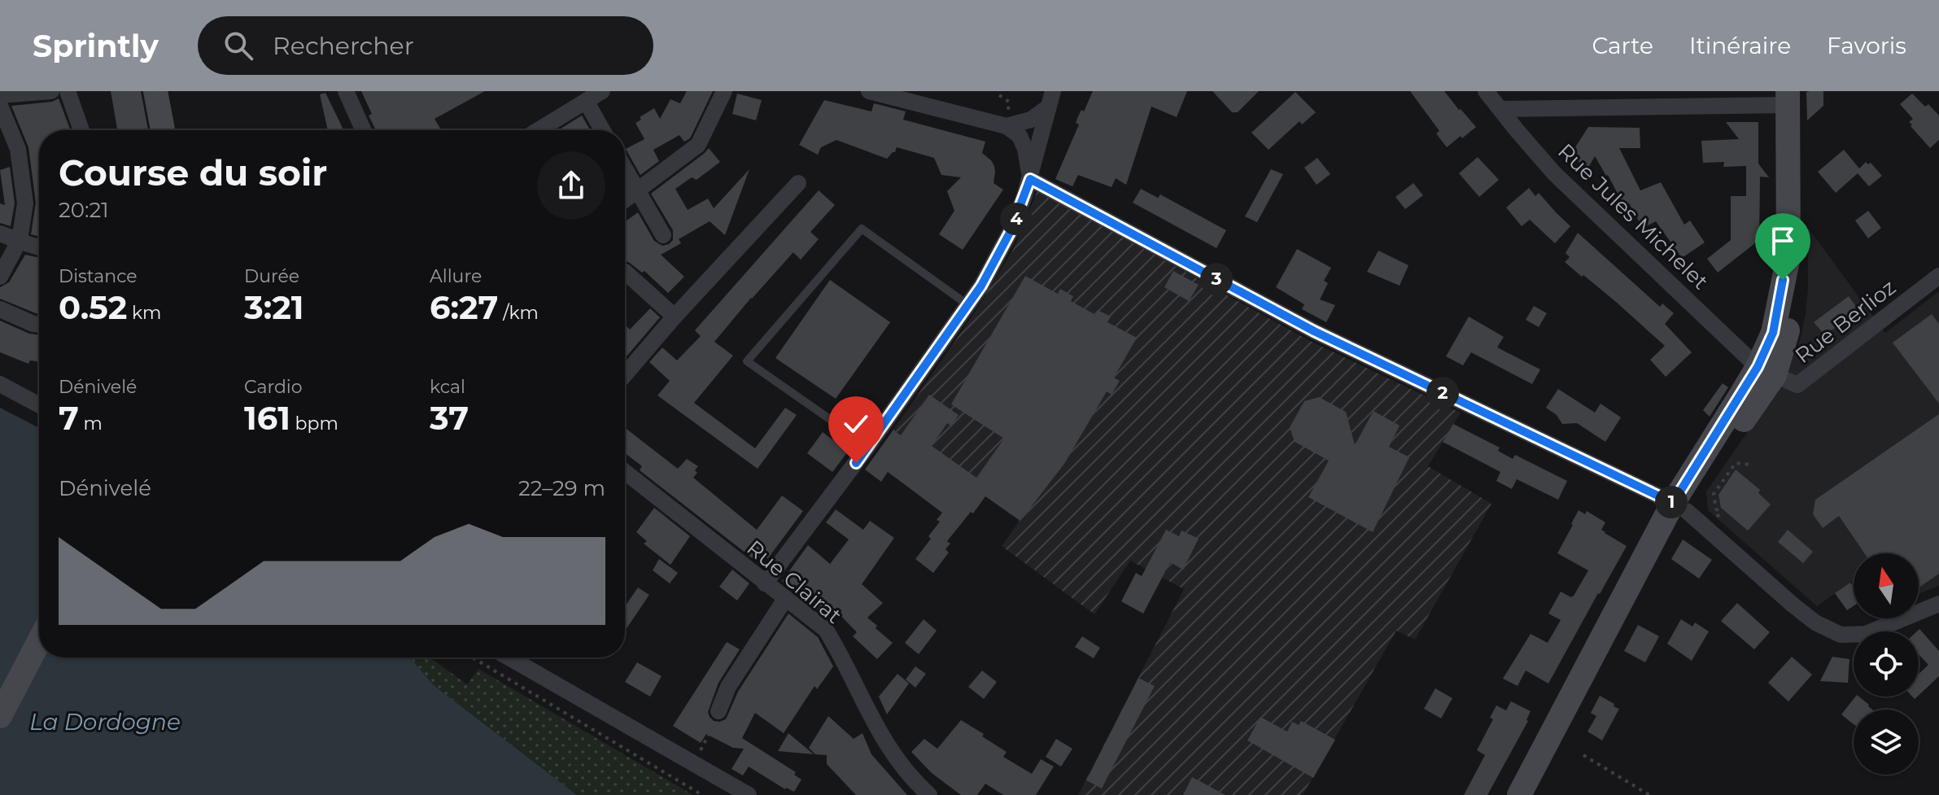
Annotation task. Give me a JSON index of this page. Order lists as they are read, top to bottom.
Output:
{
  "streets": {
    "street": ["Rue Jules Michelet", "Rue Berlioz", "Rue Clairat"]
  },
  "crossings": [
    ["Rue Jules Michelet", "Rue Berlioz"]
  ],
  "water": ["La Dordogne"],
  "north": "top",
  "page": {
    "header": "Sprintly",
    "search": "Rechercher",
    "nav": ["Carte", "Itinéraire", "Favoris"],
    "heading": ["Course du soir", "20:21"],
    "pins": [
      "4",
      "3",
      "2",
      "1"
    ],
    "stats": [
      ["Distance", "0.52 km"],
      ["Durée", "3:21"],
      ["Allure", "6:27 /km"],
      ["Dénivelé", "7 m"],
      ["Cardio", "161 bpm"],
      ["kcal", "37"]
    ],
    "chart": ["Dénivelé", "22–29 m"]
  }
}
